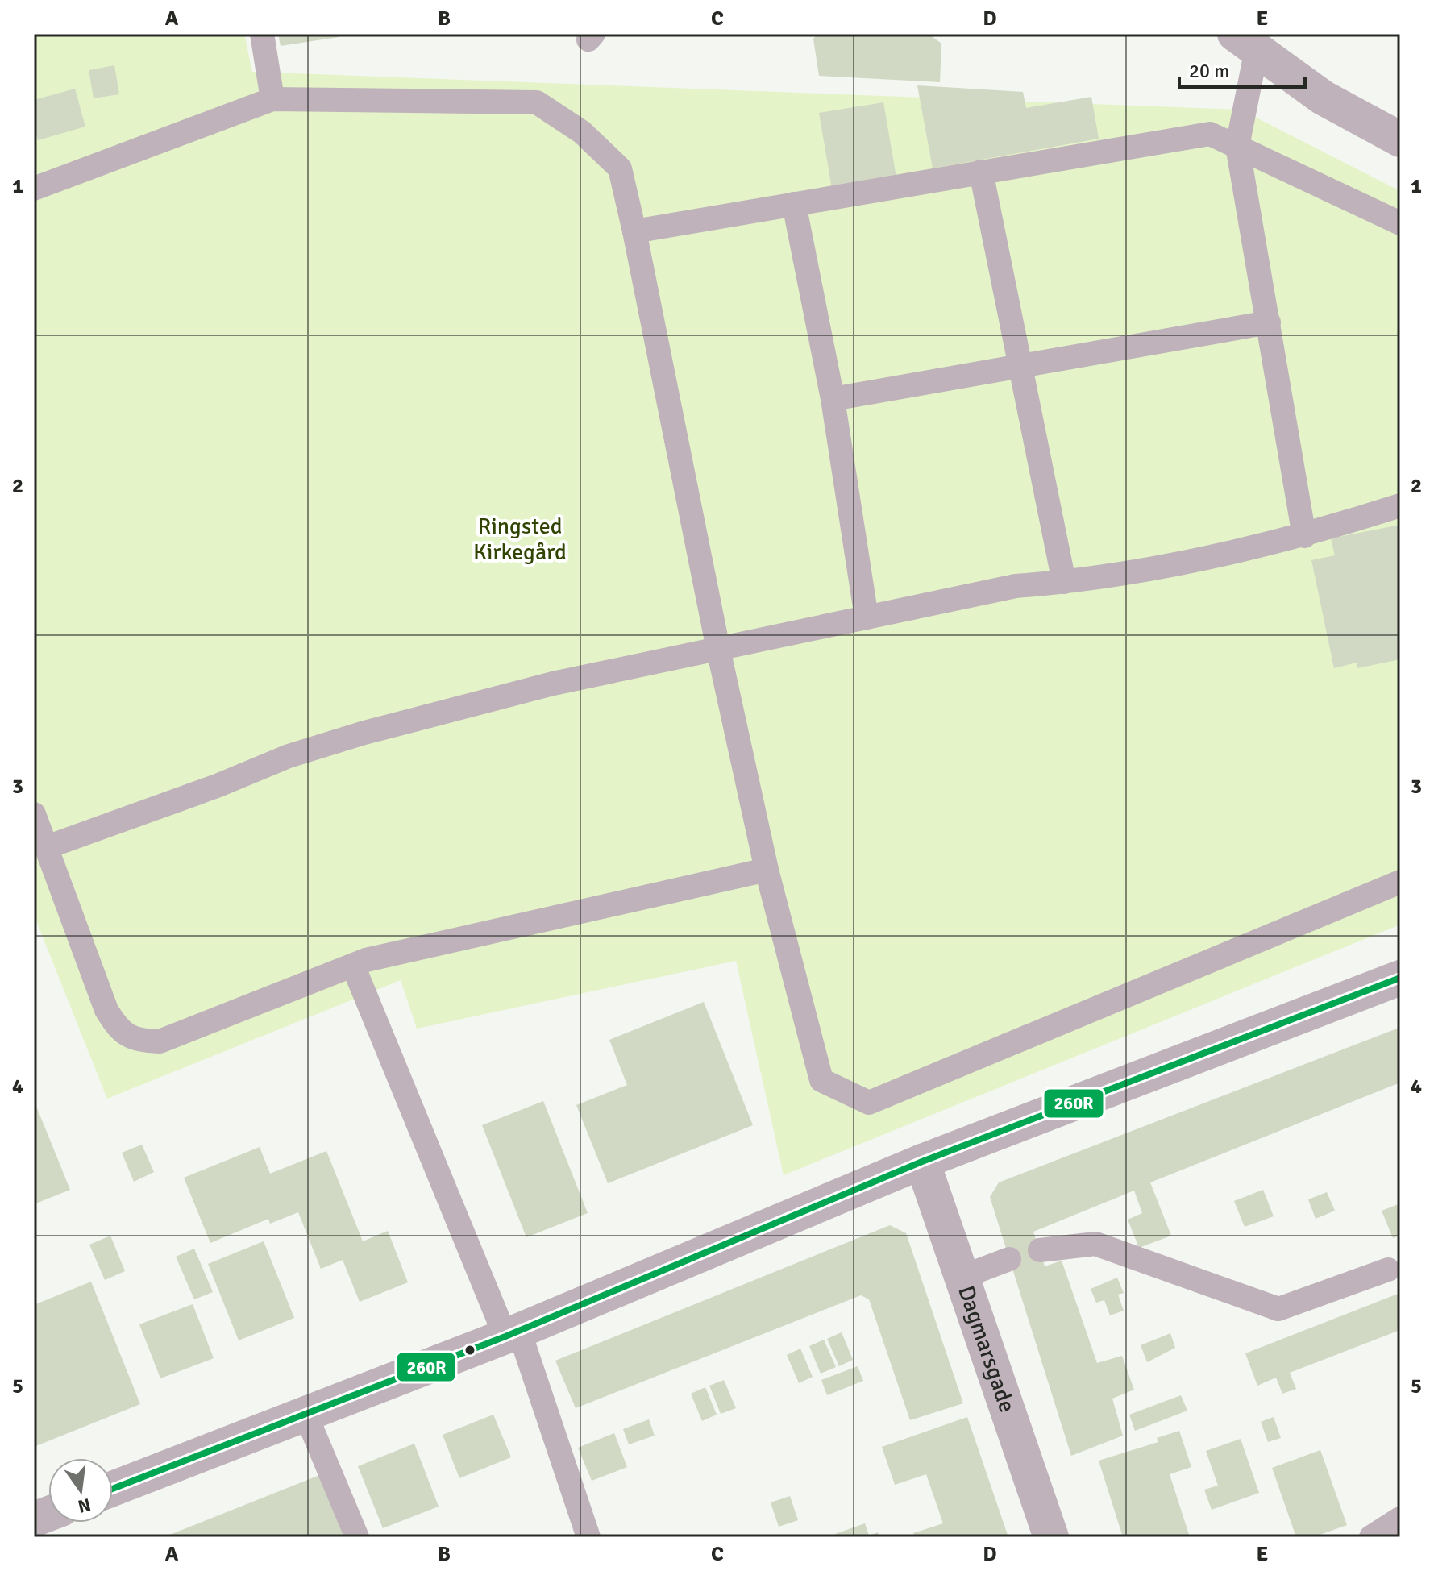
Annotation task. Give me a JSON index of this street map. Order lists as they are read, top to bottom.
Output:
{
  "streets": {
    "street": ["Dagmarsgade"]
  },
  "parks": ["Ringsted Kirkegård"],
  "lines": ["transit line 260R"],
  "scale_bar": "20 m",
  "north": "bottom",
  "grid": {
    "columns": [
      "A",
      "B",
      "C",
      "D",
      "E"
    ],
    "rows": [
      "1",
      "2",
      "3",
      "4",
      "5"
    ]
  }
}
